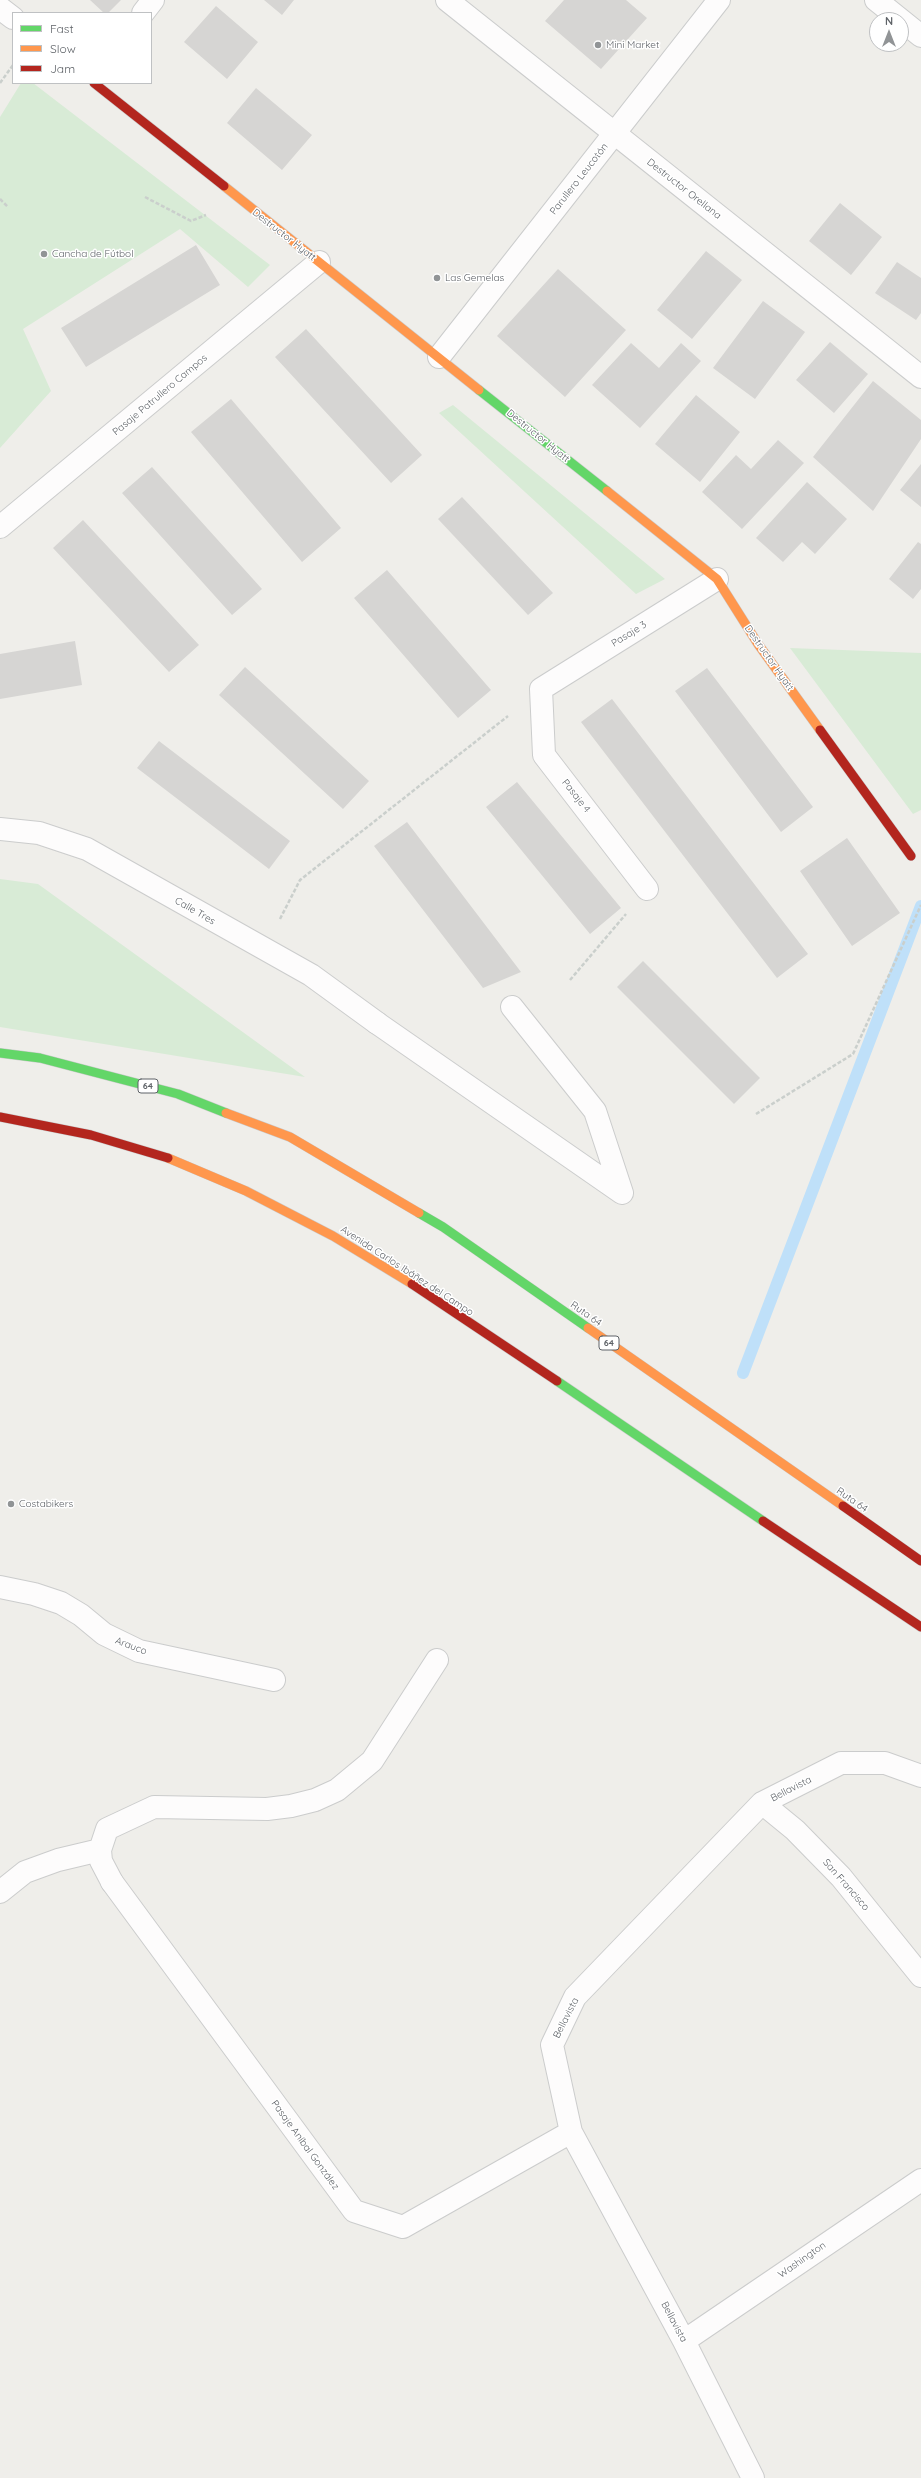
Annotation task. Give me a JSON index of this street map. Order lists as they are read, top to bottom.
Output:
{
  "streets": {
    "main road": [
      "Destructor Hyatt",
      "64",
      "Avenida Carlos Ibáñez del Campo",
      "Ruta 64"
    ],
    "street": [
      "Parullero Leucotón",
      "Destructor Orellana",
      "Pasaje Patrullero Campos",
      "Pasaje 3",
      "Pasaje 4",
      "Calle Tres",
      "Arauco",
      "Bellavista",
      "San Francisco",
      "Pasaje Aníbal González",
      "Washington"
    ]
  },
  "crossings": [
    ["Parullero Leucotón", "Destructor Orellana"],
    ["Parullero Leucotón", "Destructor Hyatt"],
    ["Destructor Hyatt", "Pasaje Patrullero Campos"],
    ["Destructor Hyatt", "Pasaje 3"],
    ["Pasaje 3", "Pasaje 4"],
    ["Bellavista", "San Francisco"],
    ["Bellavista", "Pasaje Aníbal González"],
    ["Bellavista", "Washington"]
  ],
  "places": [
    "Mini Market",
    "Cancha de Fútbol",
    "Las Gemelas",
    "Costabikers"
  ],
  "legend": ["Fast", "Slow", "Jam"],
  "north": "top"
}
